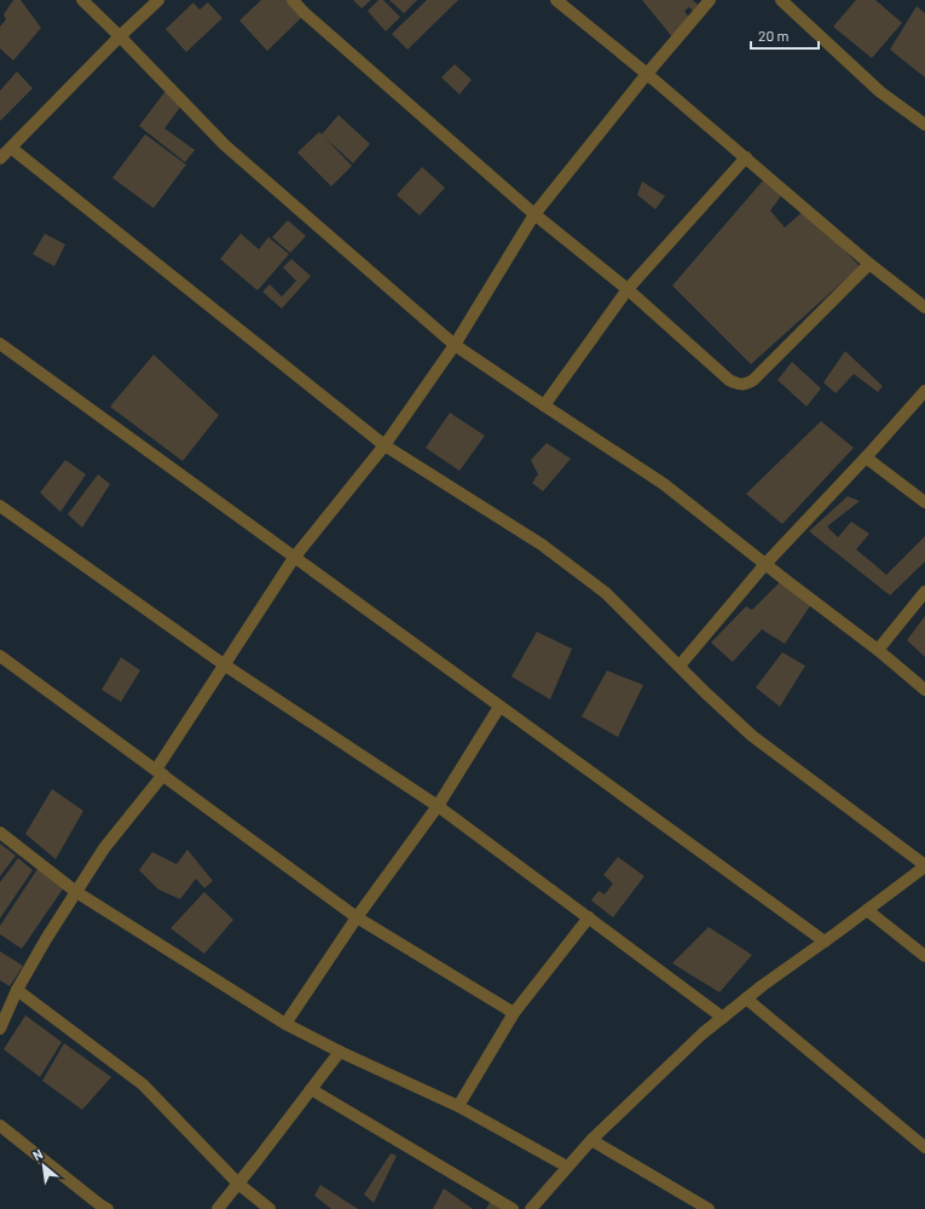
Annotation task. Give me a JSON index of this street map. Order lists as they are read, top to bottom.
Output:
{
  "scale_bar": "20 m",
  "north": "top left"
}
